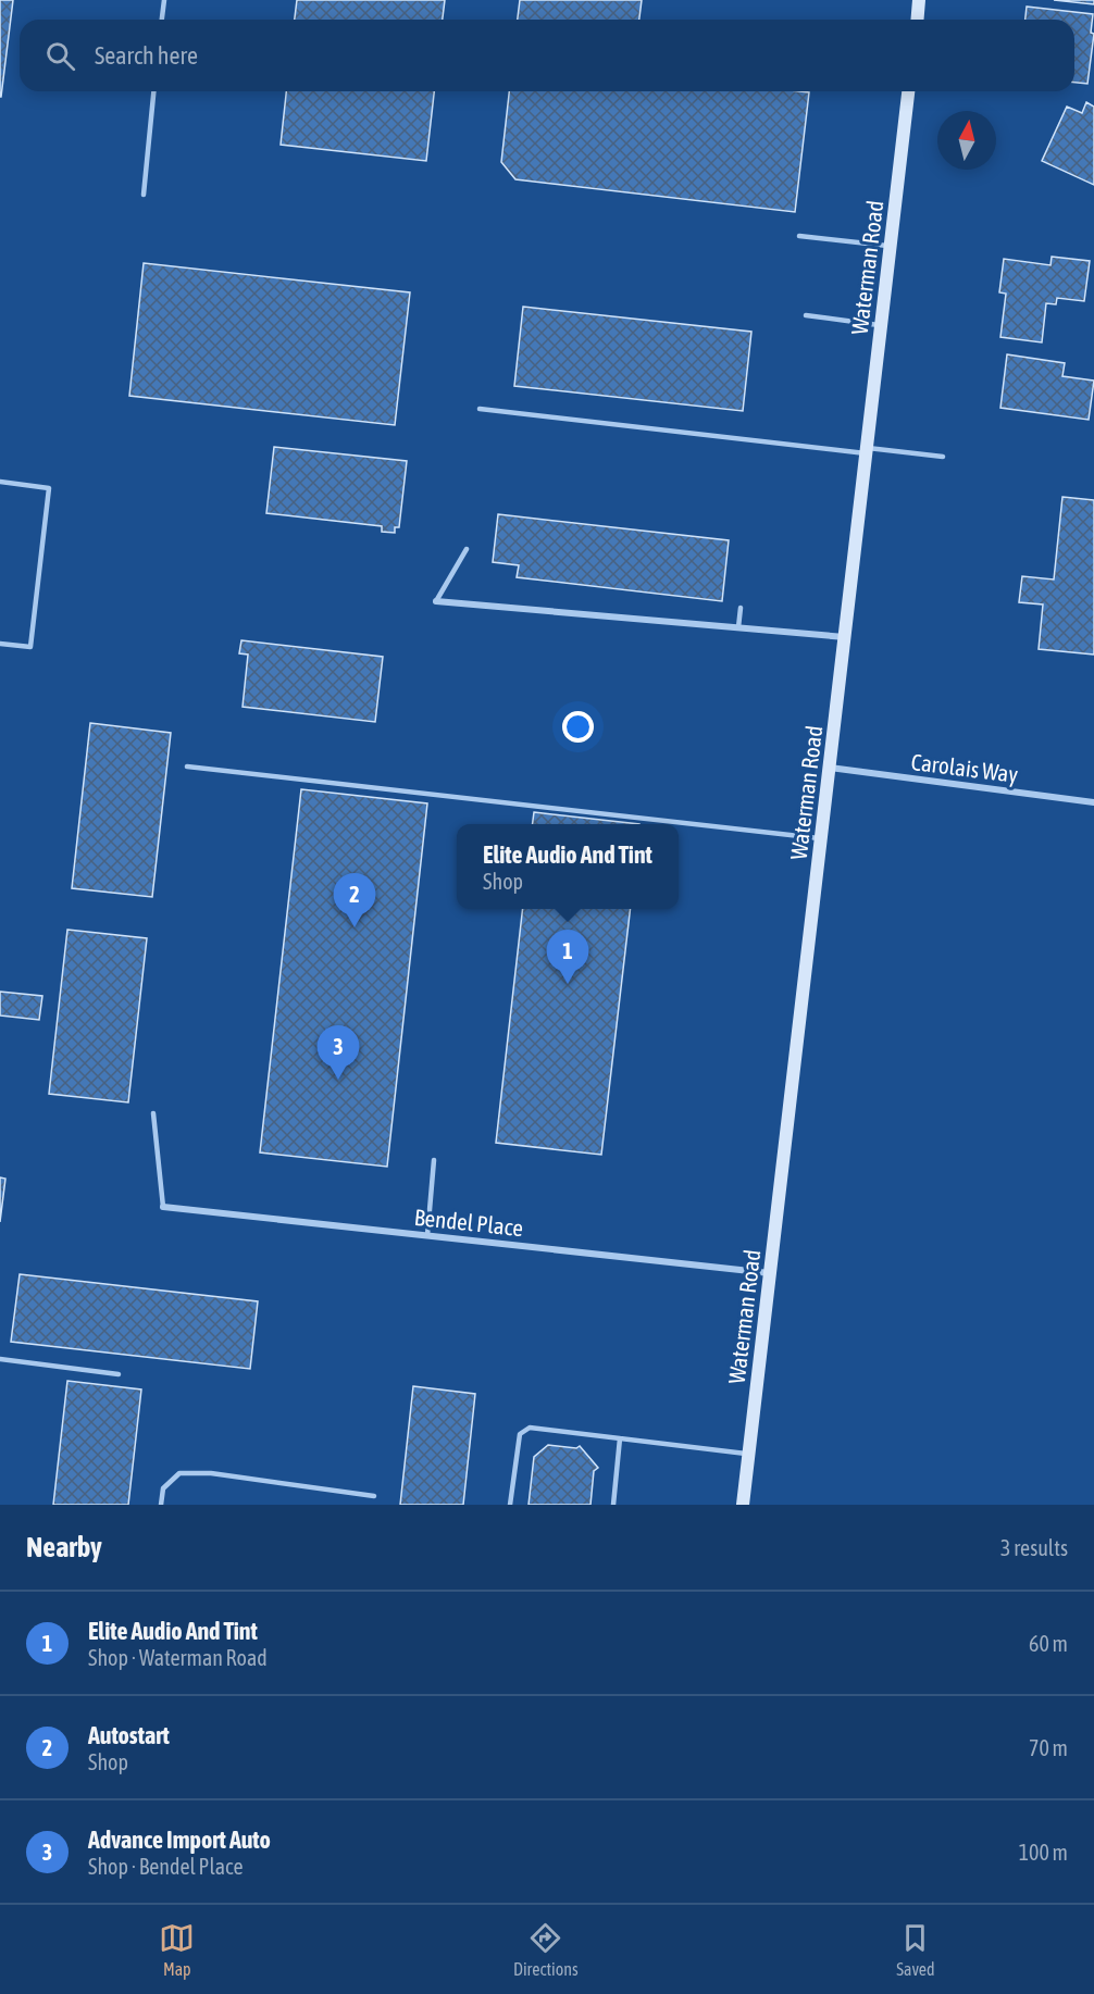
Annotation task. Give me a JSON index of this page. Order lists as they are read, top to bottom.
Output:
{
  "streets": {
    "main road": ["Waterman Road"],
    "street": ["Carolais Way", "Bendel Place"]
  },
  "crossings": [
    ["Waterman Road", "Carolais Way"],
    ["Waterman Road", "Bendel Place"]
  ],
  "north": "top",
  "page": {
    "search": "Search here",
    "popup": ["Elite Audio And Tint", "Shop"],
    "pins": ["2", "1", "3"],
    "heading": ["Nearby", "3 results"],
    "list": [
      {
        "mark": "1",
        "name": "Elite Audio And Tint",
        "note": "Shop · Waterman Road",
        "value": "60 m"
      },
      {
        "mark": "2",
        "name": "Autostart",
        "note": "Shop",
        "value": "70 m"
      },
      {
        "mark": "3",
        "name": "Advance Import Auto",
        "note": "Shop · Bendel Place",
        "value": "100 m"
      }
    ],
    "nav": ["Map", "Directions", "Saved"]
  }
}
